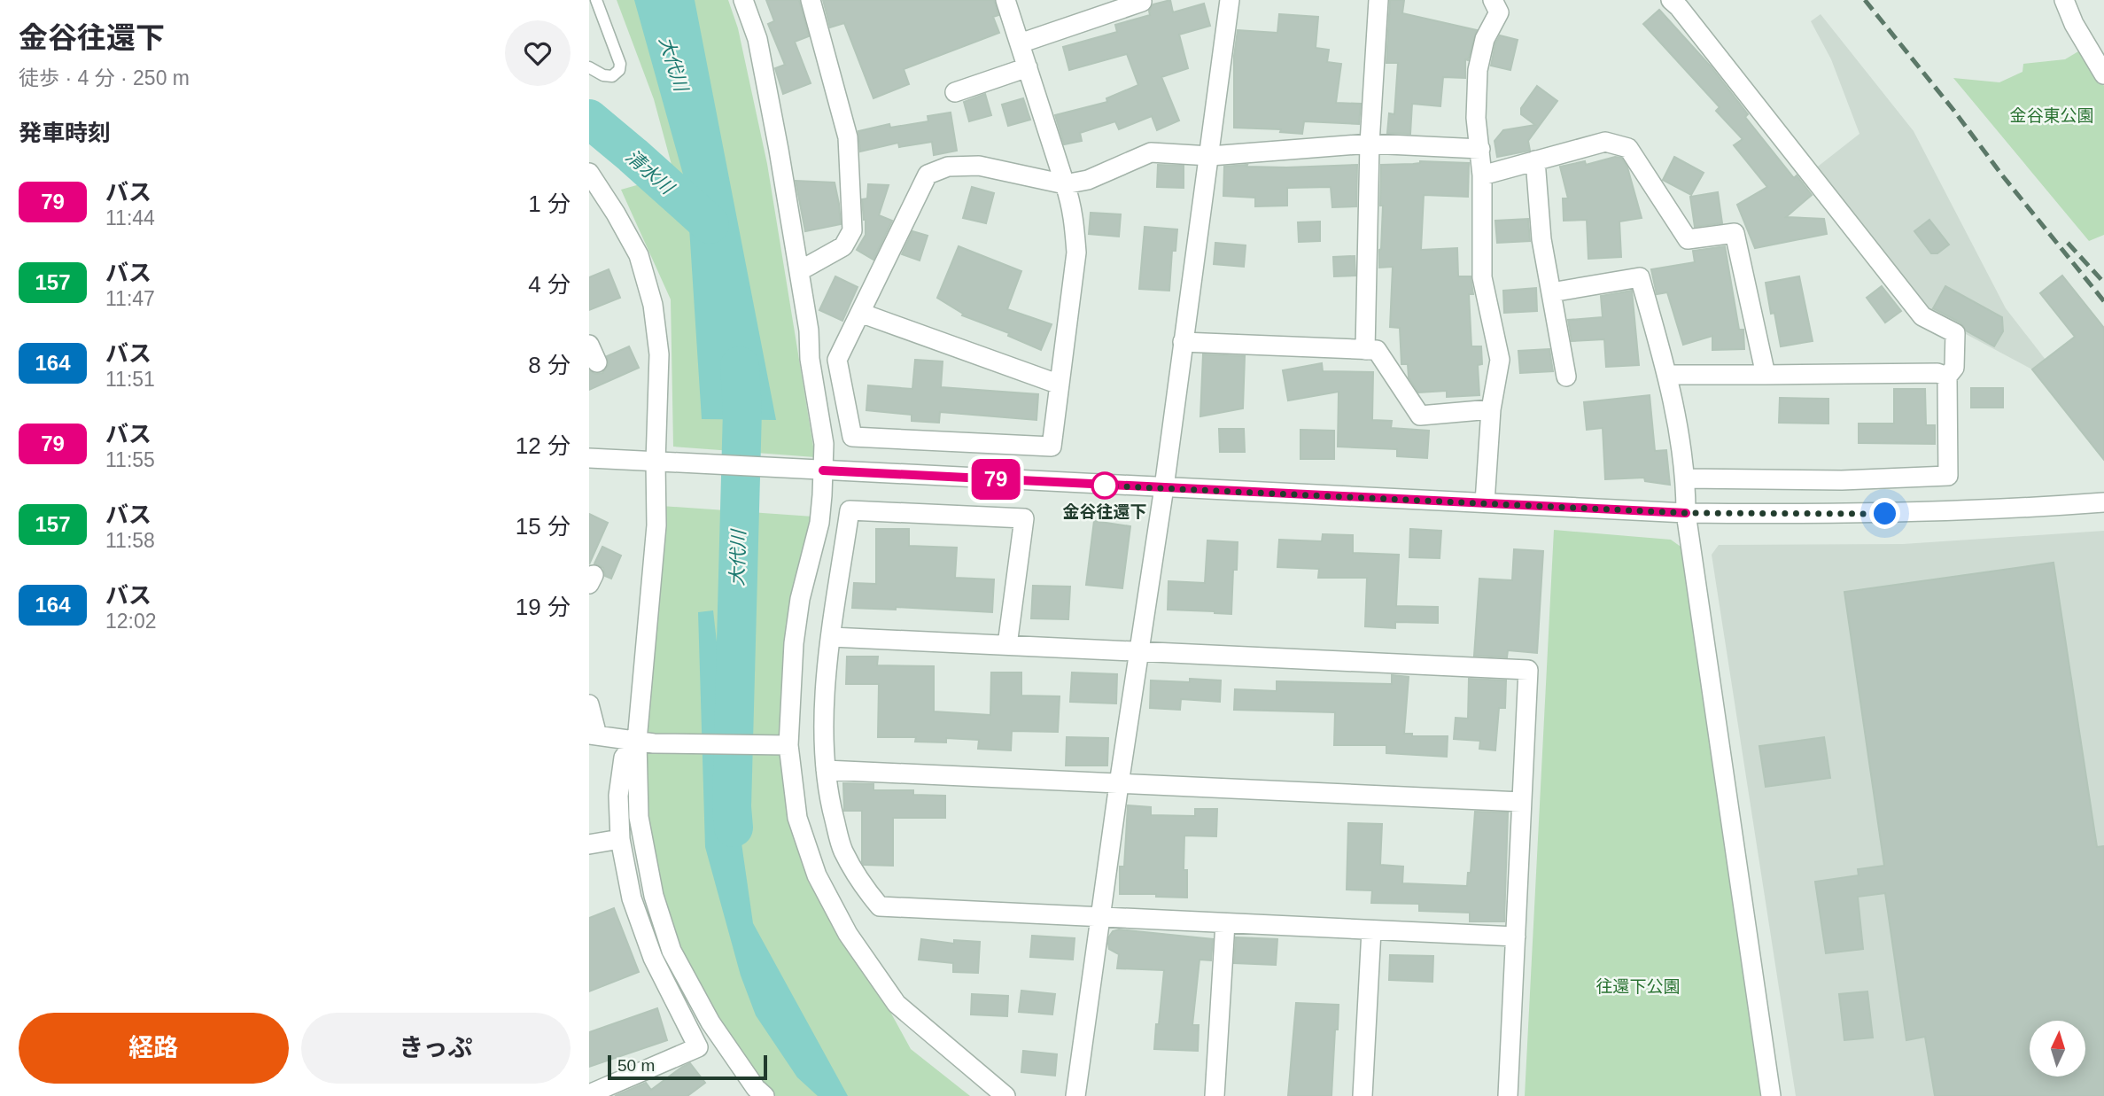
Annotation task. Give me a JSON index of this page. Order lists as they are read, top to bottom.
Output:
{
  "water": ["大代川", "清水川"],
  "parks": ["金谷東公園", "往還下公園"],
  "places": ["金谷往還下"],
  "lines": ["bus line 79"],
  "scale_bar": "50 m",
  "north": "top",
  "page": {
    "heading": [
      ["金谷往還下", "徒歩 · 4 分 · 250 m"],
      "発車時刻"
    ],
    "on_map": "79",
    "list": [
      {
        "mark": "79",
        "name": "バス",
        "note": "11:44",
        "value": "1 分"
      },
      {
        "mark": "157",
        "name": "バス",
        "note": "11:47",
        "value": "4 分"
      },
      {
        "mark": "164",
        "name": "バス",
        "note": "11:51",
        "value": "8 分"
      },
      {
        "mark": "79",
        "name": "バス",
        "note": "11:55",
        "value": "12 分"
      },
      {
        "mark": "157",
        "name": "バス",
        "note": "11:58",
        "value": "15 分"
      },
      {
        "mark": "164",
        "name": "バス",
        "note": "12:02",
        "value": "19 分"
      }
    ],
    "buttons": ["経路", "きっぷ"],
    "scale": "50 m"
  }
}
